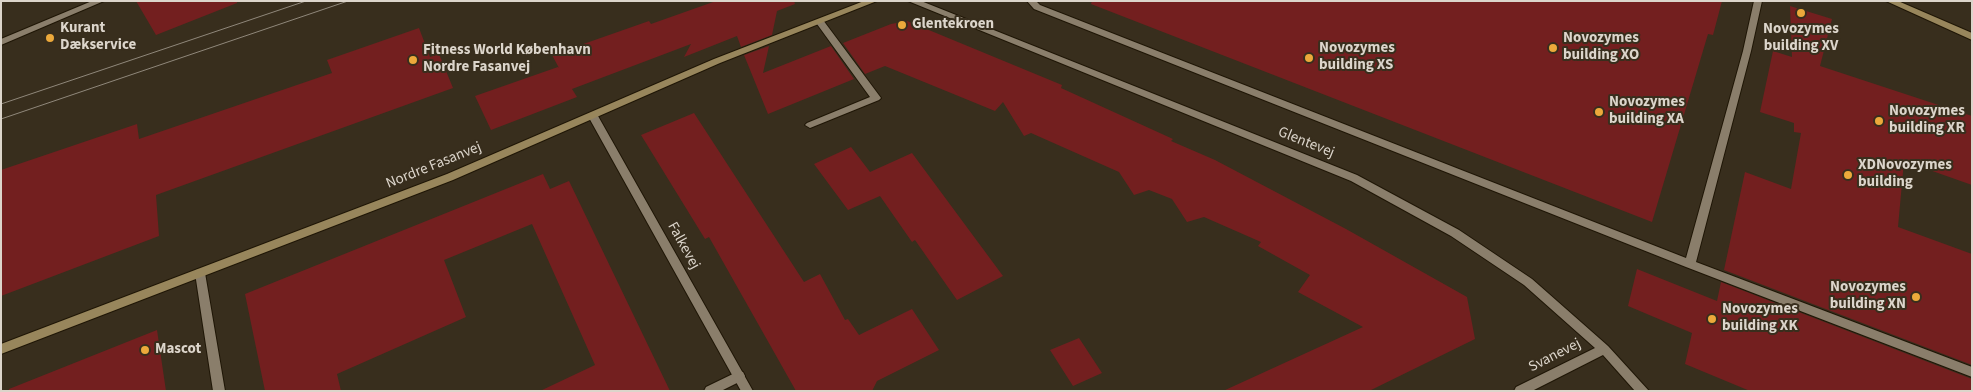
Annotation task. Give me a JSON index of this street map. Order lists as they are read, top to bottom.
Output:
{
  "streets": {
    "street": [
      "Glentevej",
      "Nordre Fasanvej",
      "Falkevej",
      "Svanevej"
    ]
  },
  "crossings": [
    ["Glentevej", "Svanevej"],
    ["Nordre Fasanvej", "Falkevej"]
  ],
  "places": [
    "Novozymes building XV",
    "Glentekroen",
    "Kurant Dækservice",
    "Novozymes building XO",
    "Novozymes building XS",
    "Fitness World København Nordre Fasanvej",
    "Novozymes building XA",
    "Novozymes building XR",
    "XDNovozymes building",
    "Novozymes building XN",
    "Novozymes building XK",
    "Mascot"
  ]
}
